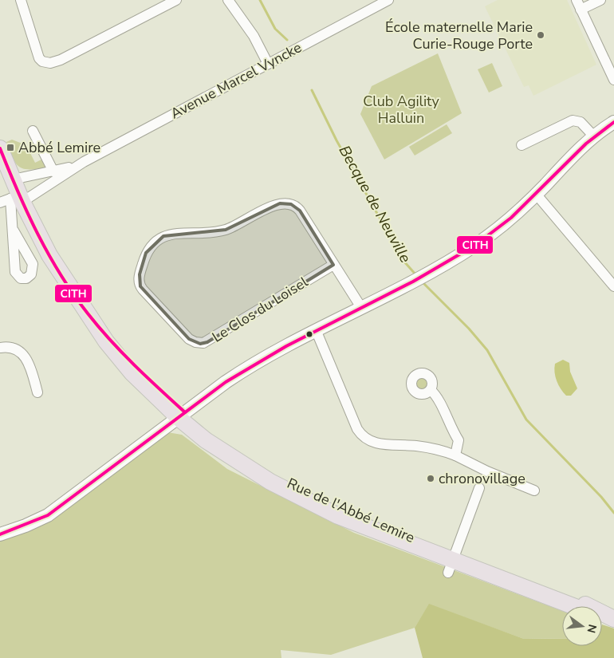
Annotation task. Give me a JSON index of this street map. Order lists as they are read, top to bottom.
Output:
{
  "streets": {
    "main road": ["Rue de l'Abbé Lemire"],
    "street": ["Avenue Marcel Vyncke", "Le Clos du Loisel"]
  },
  "crossings": [
    ["Avenue Marcel Vyncke", "Rue de l'Abbé Lemire"]
  ],
  "water": ["Becque de Neuville"],
  "parks": ["Club Agility Halluin"],
  "places": {
    "other": ["École maternelle Marie Curie-Rouge Porte", "chronovillage"],
    "transit": ["Abbé Lemire"]
  },
  "lines": ["transit line CITH"],
  "north": "right"
}
